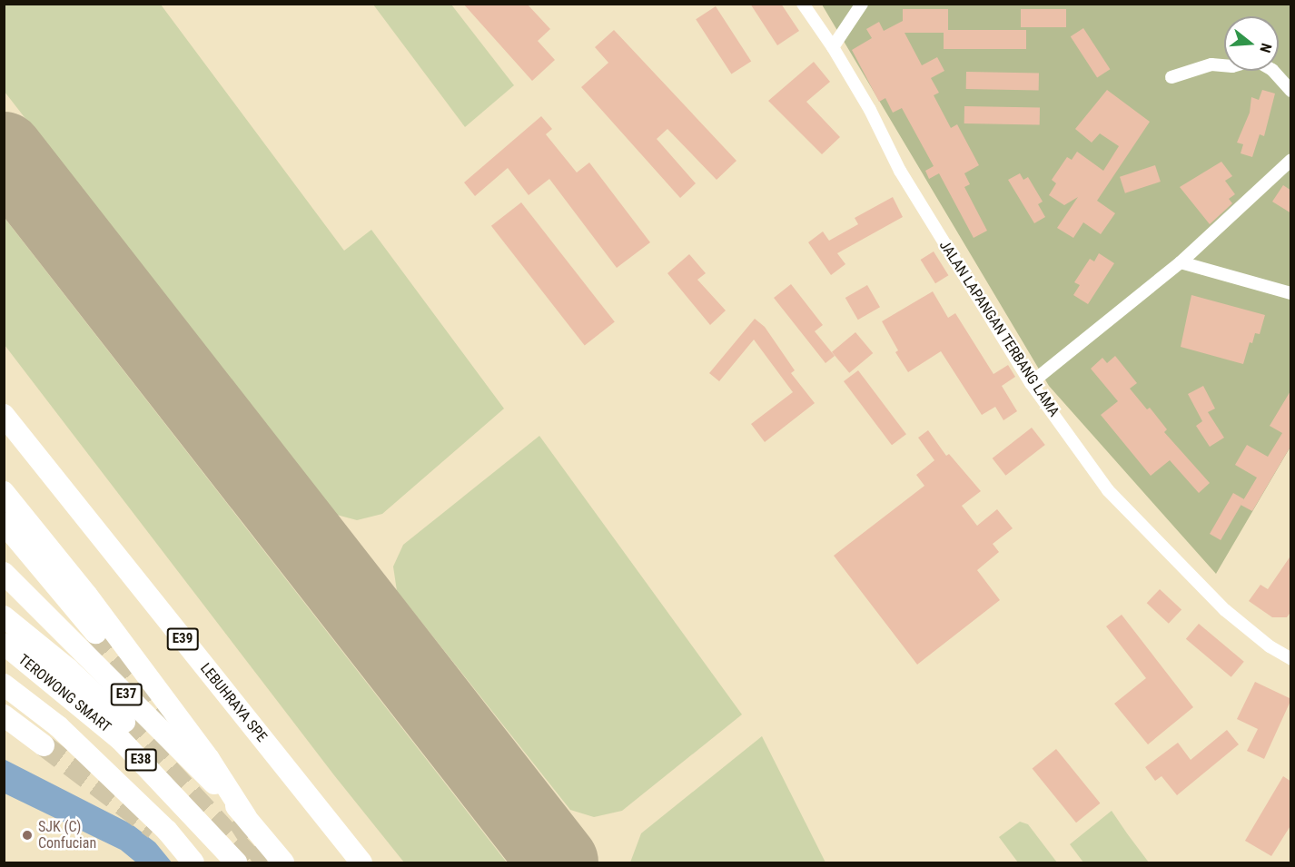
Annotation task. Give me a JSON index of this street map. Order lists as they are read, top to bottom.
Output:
{
  "streets": {
    "highway": [
      "E39",
      "TEROWONG SMART",
      "E37",
      "LEBUHRAYA SPE",
      "E38"
    ],
    "street": ["JALAN LAPANGAN TERBANG LAMA"]
  },
  "places": ["SJK (C) Confucian"],
  "north": "right"
}
